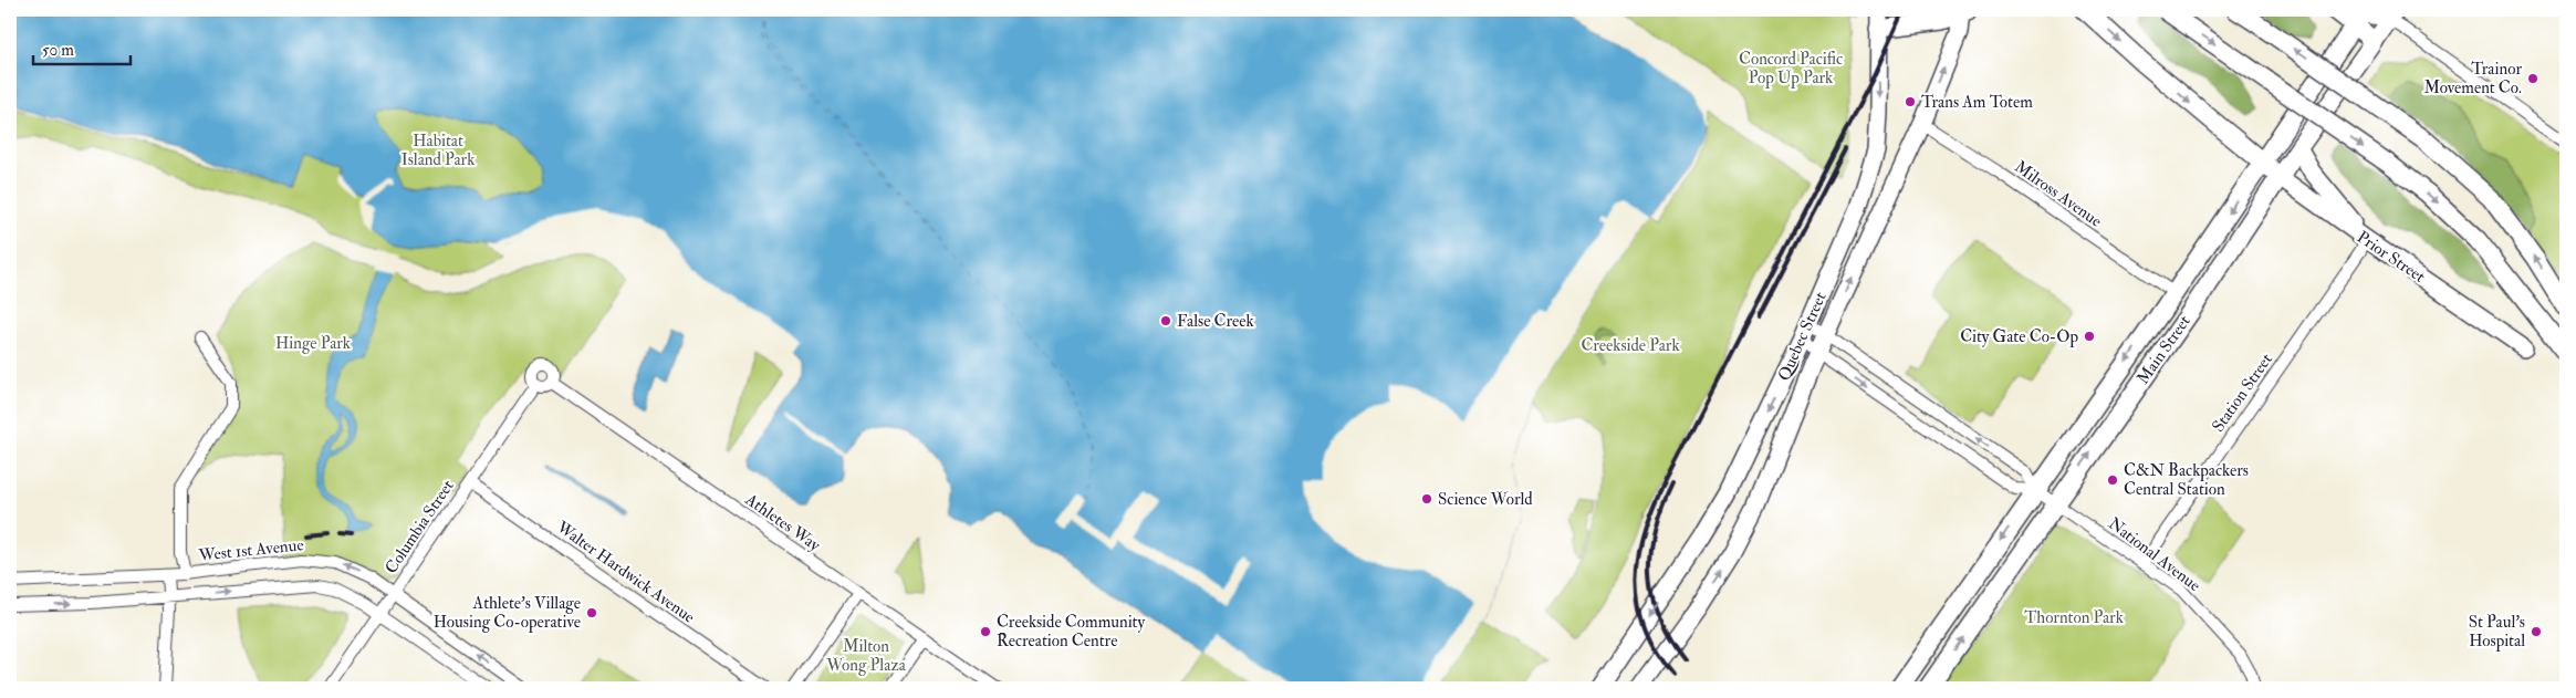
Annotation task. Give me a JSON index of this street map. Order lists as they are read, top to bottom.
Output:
{
  "streets": {
    "main road": ["Prior Street", "Quebec Street", "Main Street"],
    "street": [
      "Milross Avenue",
      "Station Street",
      "Athletes Way",
      "Columbia Street",
      "West 1st Avenue",
      "National Avenue",
      "Walter Hardwick Avenue"
    ]
  },
  "crossings": [
    ["Milross Avenue", "Quebec Street"],
    ["Milross Avenue", "Main Street"],
    ["Prior Street", "Main Street"],
    ["Prior Street", "Station Street"],
    ["Quebec Street", "National Avenue"],
    ["Main Street", "National Avenue"],
    ["Station Street", "National Avenue"],
    ["Athletes Way", "Columbia Street"],
    ["Columbia Street", "West 1st Avenue"],
    ["Columbia Street", "Walter Hardwick Avenue"]
  ],
  "parks": [
    "Concord Pacific Pop Up Park",
    "Habitat Island Park",
    "Hinge Park",
    "Creekside Park",
    "Thornton Park",
    "Milton Wong Plaza"
  ],
  "places": [
    "Trainor Movement Co.",
    "Trans Am Totem",
    "False Creek",
    "City Gate Co-Op",
    "C&N Backpackers Central Station",
    "Science World",
    "Athlete's Village Housing Co-operative",
    "Creekside Community Recreation Centre",
    "St Paul's Hospital"
  ],
  "scale_bar": "50 m"
}
